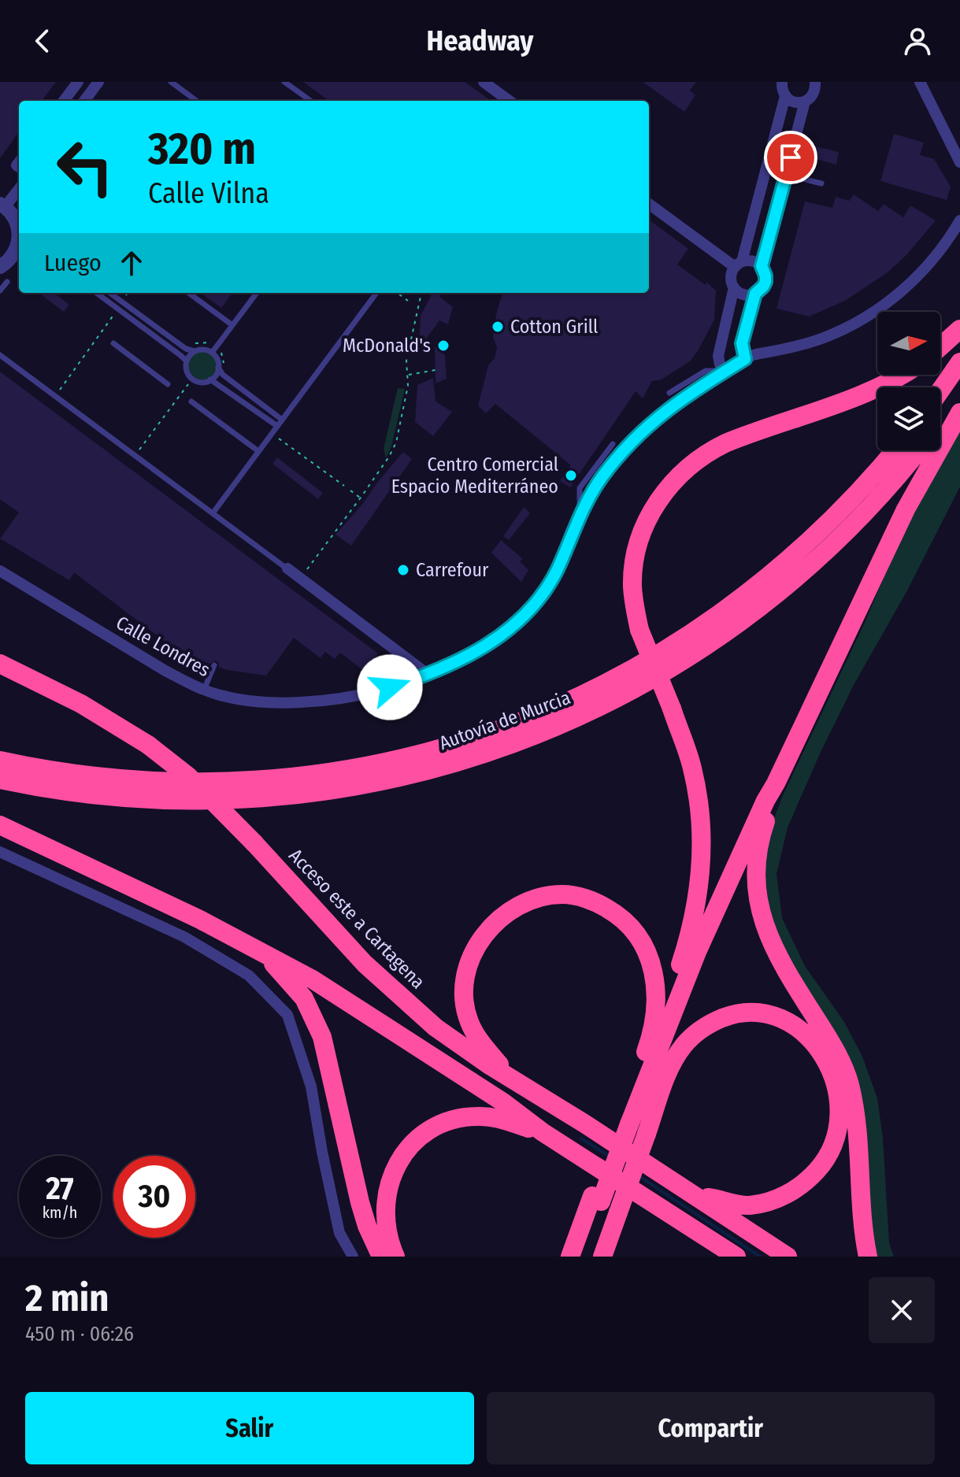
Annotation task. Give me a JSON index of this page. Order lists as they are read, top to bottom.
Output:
{
  "streets": {
    "highway": ["Autovía de Murcia", "Acceso este a Cartagena"],
    "street": ["Calle Londres"]
  },
  "places": [
    "Cotton Grill",
    "McDonald's",
    "Centro Comercial Espacio Mediterráneo",
    "Carrefour"
  ],
  "north": "right",
  "page": {
    "header": "Headway",
    "turn": ["320 m", "Calle Vilna"],
    "then": "Luego",
    "speed": "27 km/h",
    "limit": "30",
    "heading": ["2 min", "450 m · 06:26"],
    "buttons": ["Salir", "Compartir"]
  }
}
